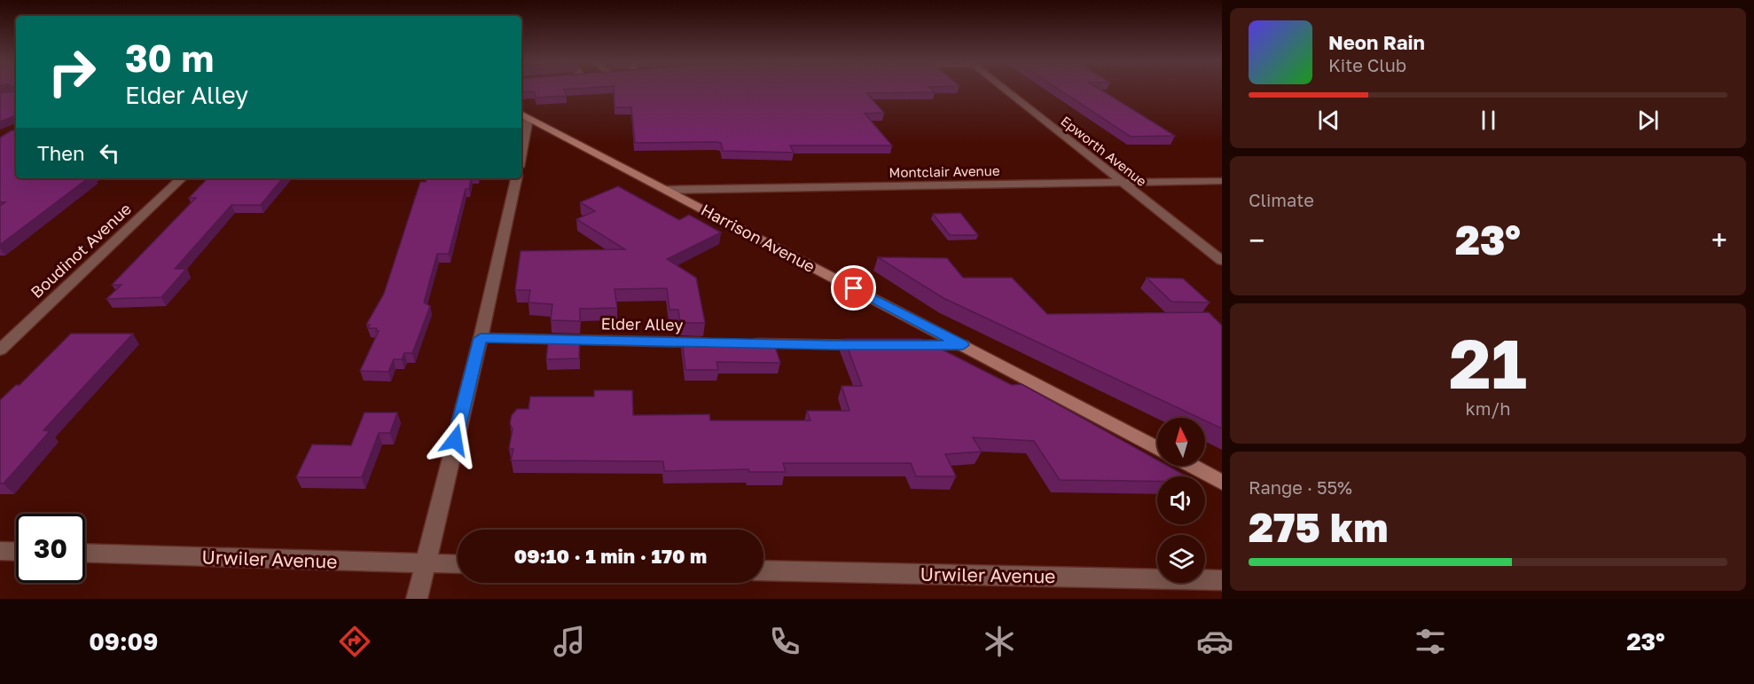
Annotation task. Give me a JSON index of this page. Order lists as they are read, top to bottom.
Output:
{
  "streets": {
    "main road": ["Harrison Avenue"],
    "street": [
      "Epworth Avenue",
      "Montclair Avenue",
      "Boudinot Avenue",
      "Elder Alley",
      "Urwiler Avenue"
    ]
  },
  "crossings": [
    ["Epworth Avenue", "Montclair Avenue"],
    ["Montclair Avenue", "Harrison Avenue"]
  ],
  "north": "top",
  "page": {
    "turn": ["30 m", "Elder Alley"],
    "song": ["Neon Rain", "Kite Club"],
    "then": "Then",
    "tile": [
      "Climate",
      ["21", "km/h"],
      ["Range · 55%", "275 km"]
    ],
    "heat": ["−", "23°", "+"],
    "limit": "30",
    "trip": "09:10 · 1 min · 170 m",
    "tabs": ["09:09", "23°"]
  }
}
